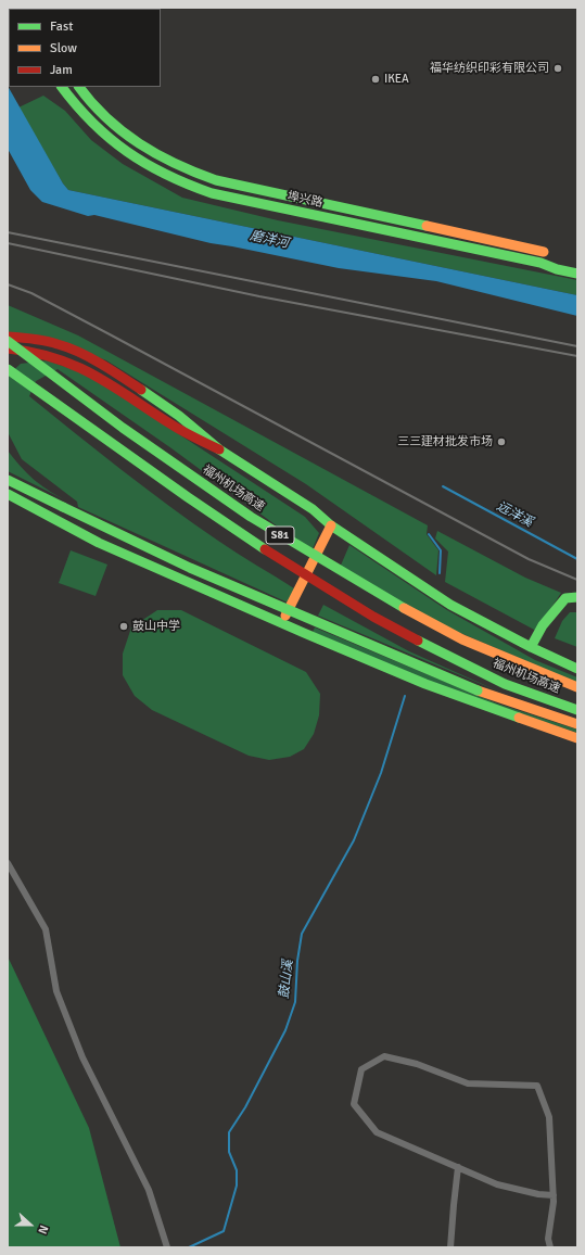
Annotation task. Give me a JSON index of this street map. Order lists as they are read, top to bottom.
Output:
{
  "streets": {
    "main road": ["埠兴路", "福州机场高速", "S81"]
  },
  "water": ["磨洋河", "远洋溪", "鼓山溪"],
  "places": [
    "福华纺织印彩有限公司",
    "IKEA",
    "三三建材批发市场",
    "鼓山中学"
  ],
  "legend": ["Fast", "Slow", "Jam"],
  "north": "right"
}
